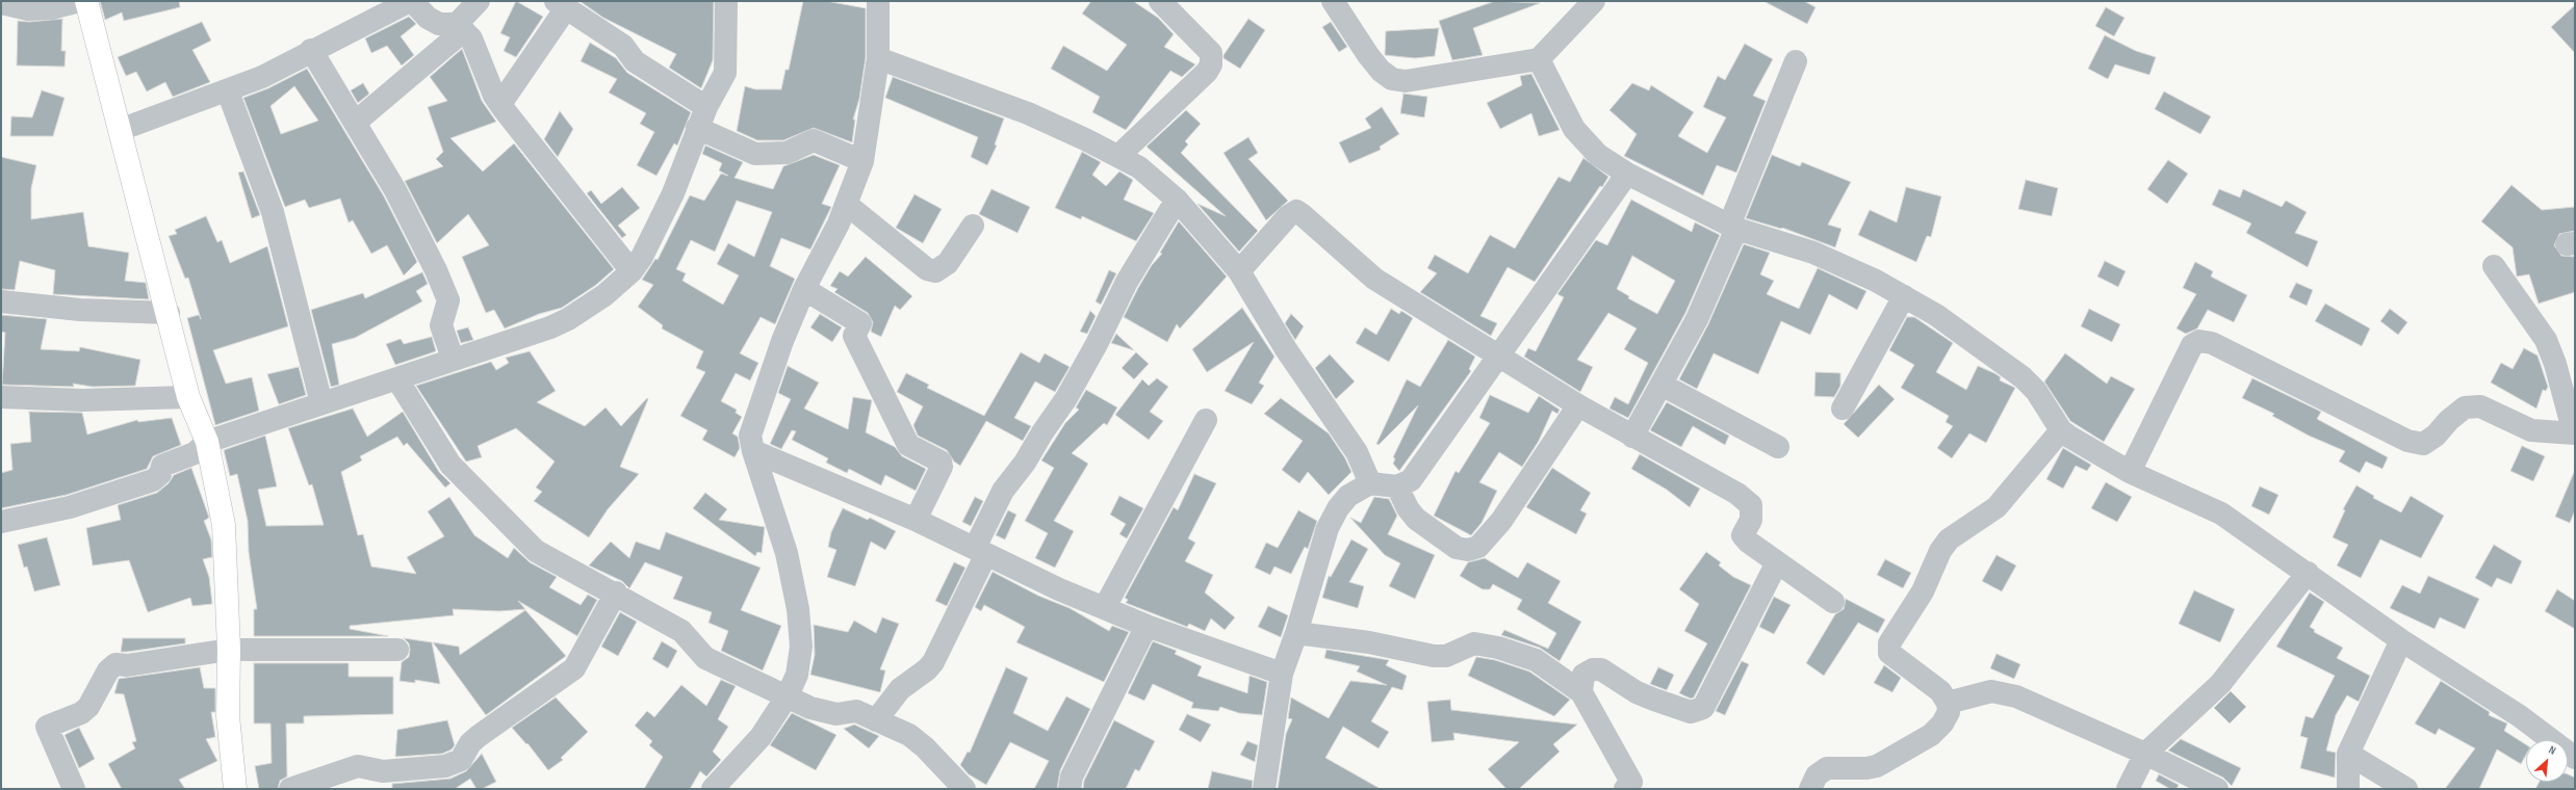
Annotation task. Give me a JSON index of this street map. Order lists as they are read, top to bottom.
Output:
{
  "north": "top right"
}
